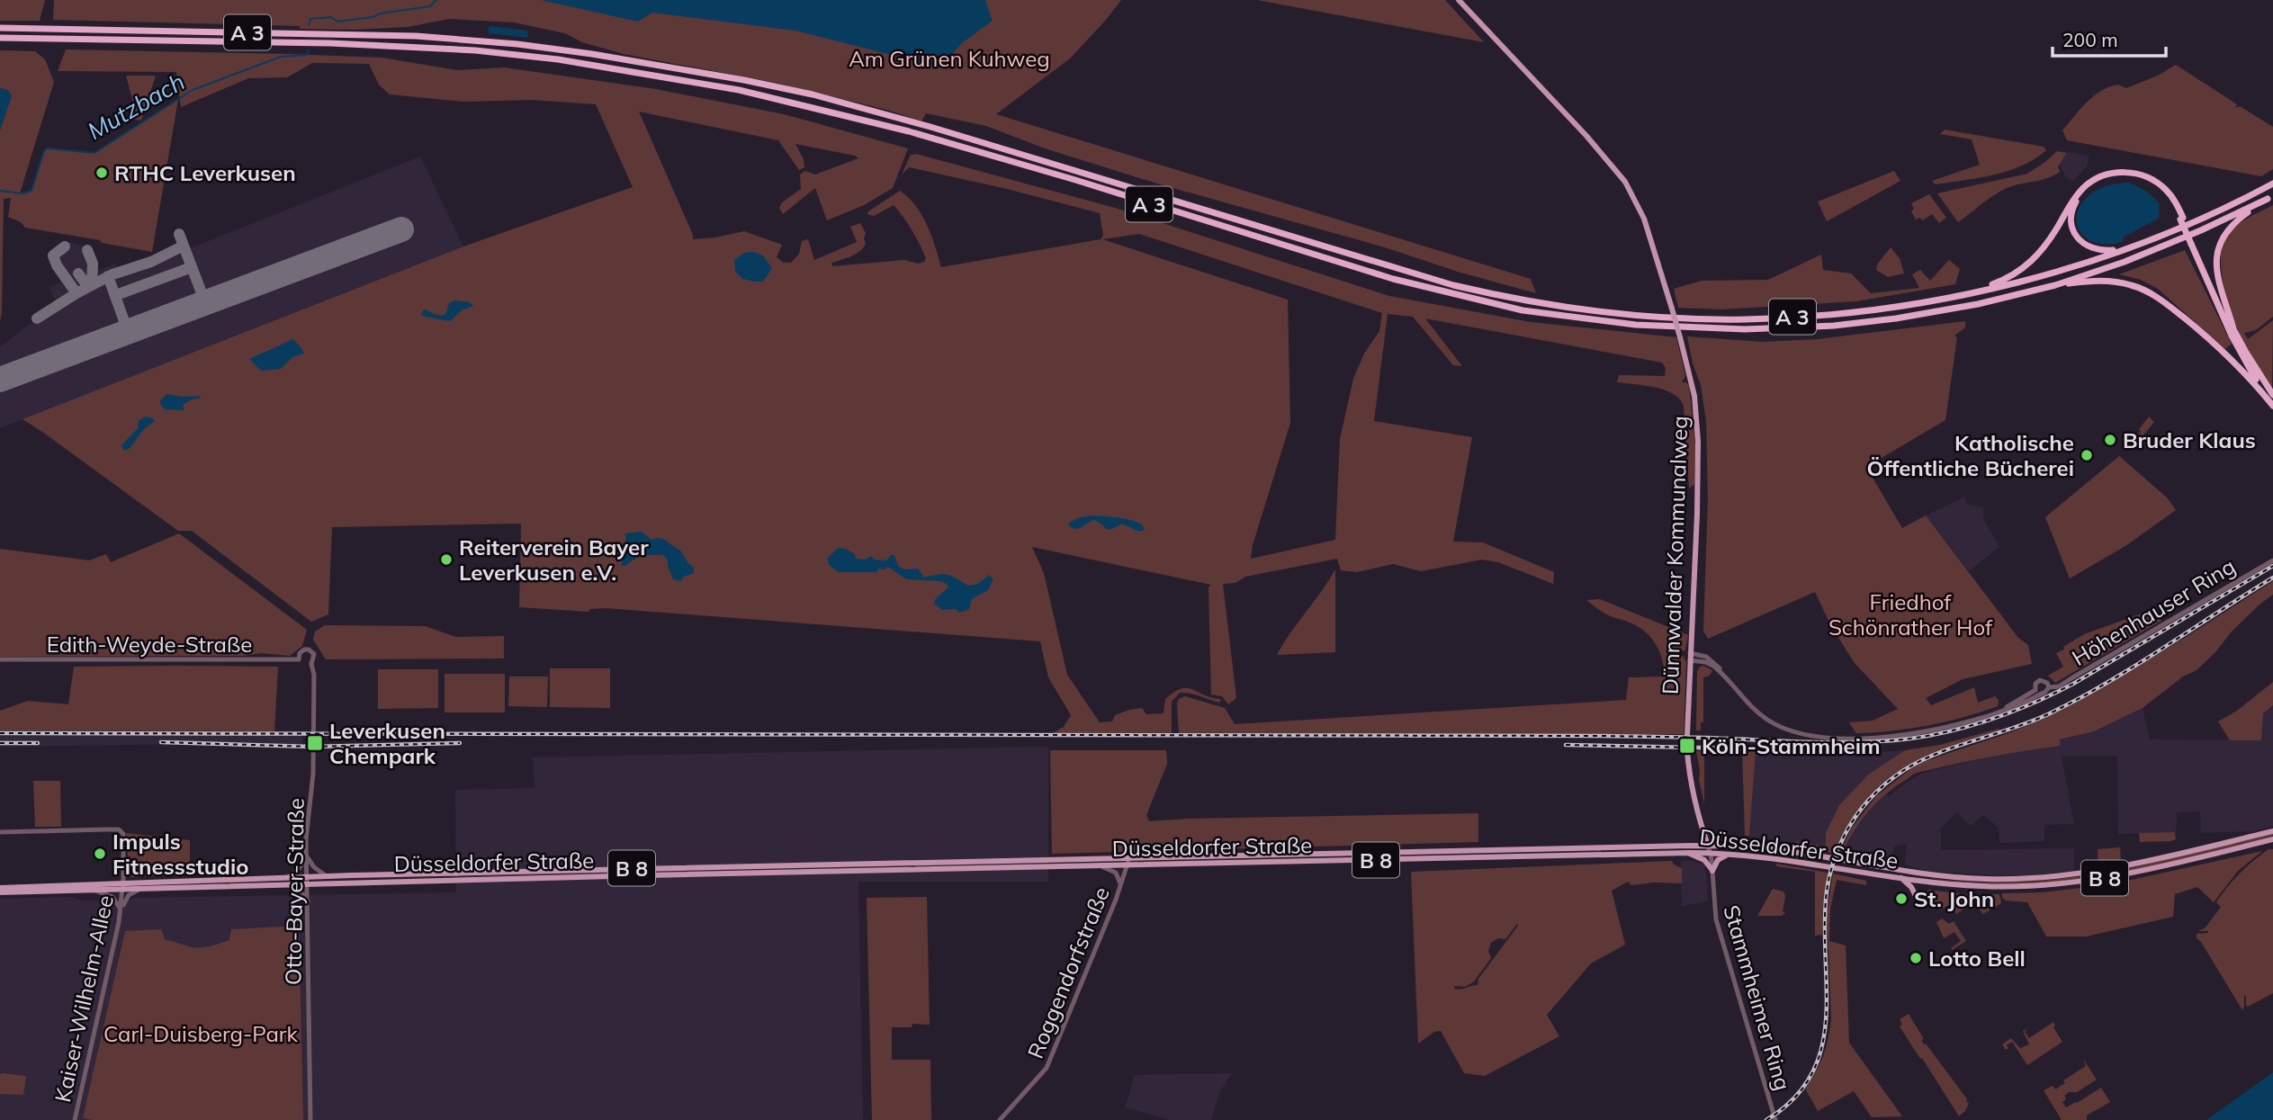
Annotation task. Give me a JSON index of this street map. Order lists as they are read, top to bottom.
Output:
{
  "streets": {
    "highway": ["A 3"],
    "main road": ["Dünnwalder Kommunalweg", "Düsseldorfer Straße", "B 8"],
    "street": [
      "Höhenhauser Ring",
      "Edith-Weyde-Straße",
      "Otto-Bayer-Straße",
      "Roggendorfstraße",
      "Stammheimer Ring",
      "Kaiser-Wilhelm-Allee"
    ]
  },
  "crossings": [
    ["Dünnwalder Kommunalweg", "Höhenhauser Ring"],
    ["Edith-Weyde-Straße", "Otto-Bayer-Straße"],
    ["Düsseldorfer Straße", "B 8"],
    ["Düsseldorfer Straße", "Otto-Bayer-Straße"],
    ["Düsseldorfer Straße", "Roggendorfstraße"],
    ["Düsseldorfer Straße", "Stammheimer Ring"],
    ["Düsseldorfer Straße", "Kaiser-Wilhelm-Allee"],
    ["B 8", "Kaiser-Wilhelm-Allee"]
  ],
  "water": ["Mutzbach"],
  "parks": ["Am Grünen Kuhweg", "Friedhof Schönrather Hof", "Carl-Duisberg-Park"],
  "places": {
    "other": [
      "RTHC Leverkusen",
      "Bruder Klaus",
      "Katholische Öffentliche Bücherei",
      "Reiterverein Bayer Leverkusen e.V.",
      "Impuls Fitnessstudio",
      "St. John",
      "Lotto Bell"
    ],
    "transit": ["Leverkusen Chempark", "Köln-Stammheim"]
  },
  "scale_bar": "200 m"
}
